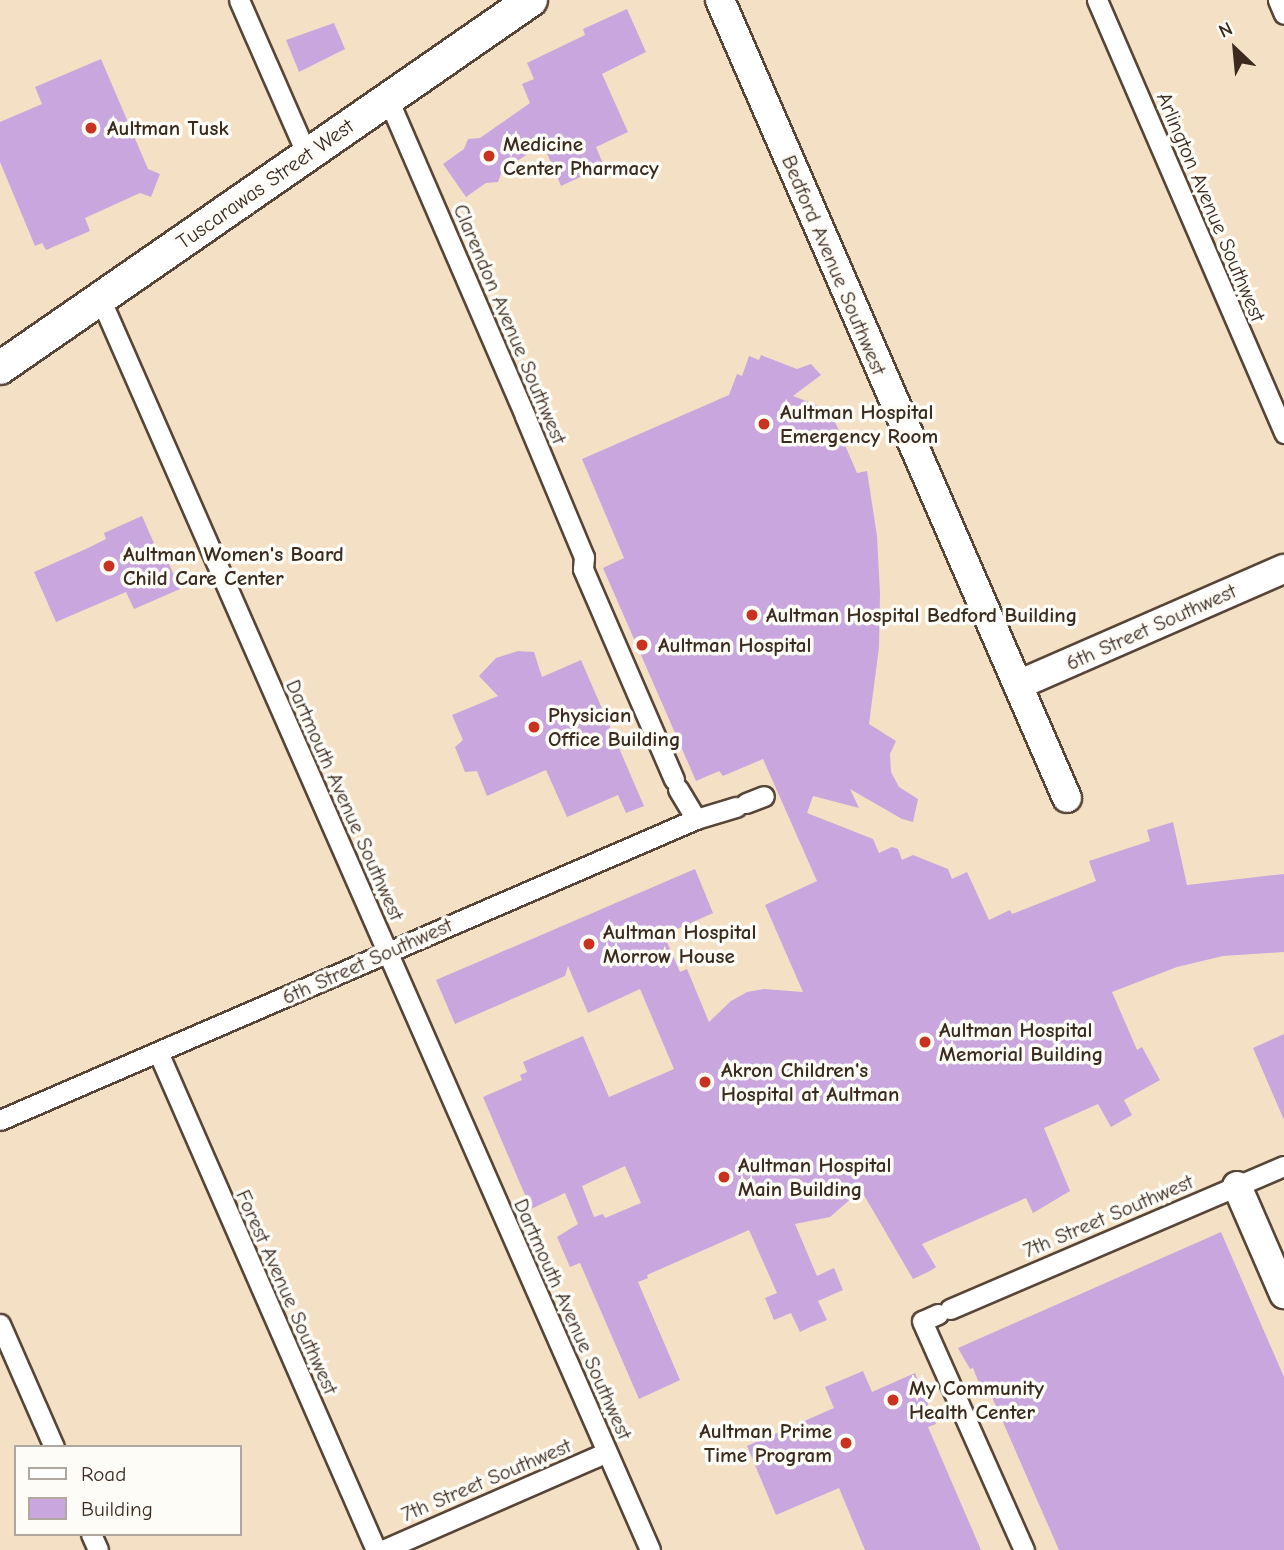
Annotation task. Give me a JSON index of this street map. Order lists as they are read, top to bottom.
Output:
{
  "streets": {
    "main road": ["Tuscarawas Street West"],
    "street": [
      "Arlington Avenue Southwest",
      "Bedford Avenue Southwest",
      "Clarendon Avenue Southwest",
      "6th Street Southwest",
      "Dartmouth Avenue Southwest",
      "7th Street Southwest",
      "Forest Avenue Southwest"
    ]
  },
  "crossings": [
    ["Tuscarawas Street West", "Clarendon Avenue Southwest"],
    ["Tuscarawas Street West", "Dartmouth Avenue Southwest"],
    ["Bedford Avenue Southwest", "6th Street Southwest"],
    ["Clarendon Avenue Southwest", "6th Street Southwest"],
    ["6th Street Southwest", "Dartmouth Avenue Southwest"],
    ["6th Street Southwest", "Forest Avenue Southwest"],
    ["Dartmouth Avenue Southwest", "7th Street Southwest"]
  ],
  "places": [
    "Aultman Tusk",
    "Medicine Center Pharmacy",
    "Aultman Hospital Emergency Room",
    "Aultman Women's Board Child Care Center",
    "Aultman Hospital Bedford Building",
    "Aultman Hospital",
    "Physician Office Building",
    "Aultman Hospital Morrow House",
    "Aultman Hospital Memorial Building",
    "Akron Children's Hospital at Aultman",
    "Aultman Hospital Main Building",
    "My Community Health Center",
    "Aultman Prime Time Program"
  ],
  "legend": ["Road", "Building"],
  "north": "top left"
}
